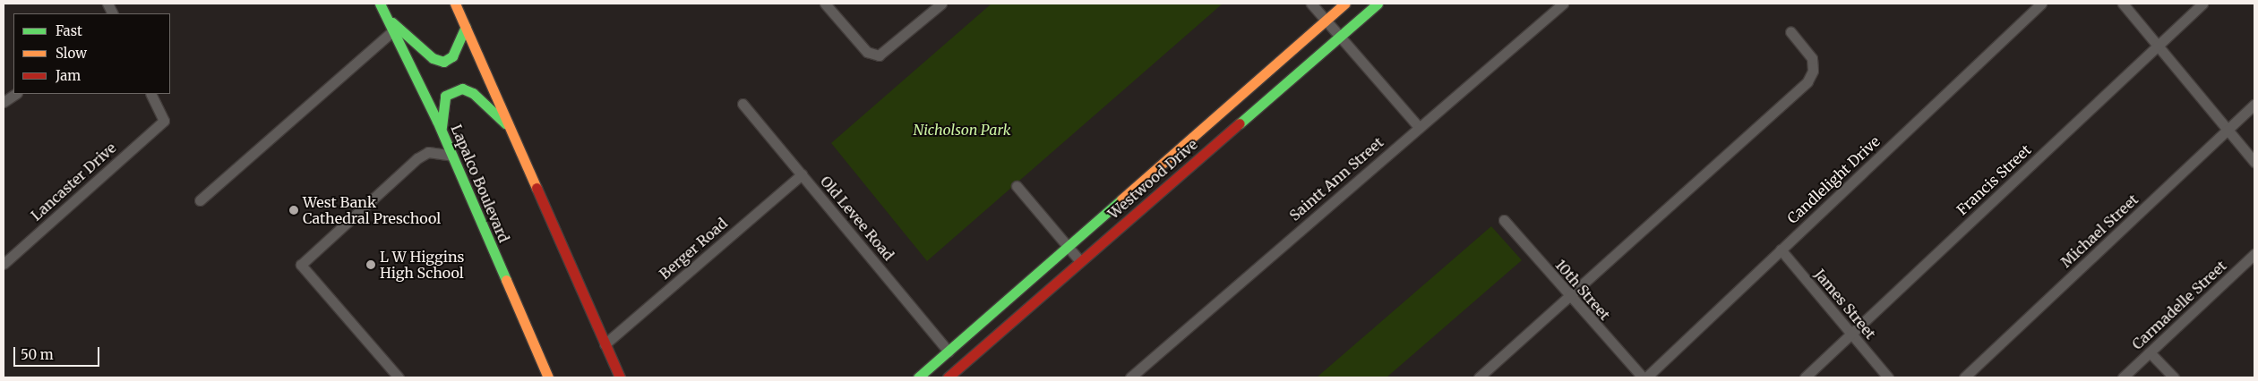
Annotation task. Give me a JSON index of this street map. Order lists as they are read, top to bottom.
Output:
{
  "streets": {
    "street": [
      "Westwood Drive",
      "Saintt Ann Street",
      "Candlelight Drive",
      "Francis Street",
      "Lancaster Drive",
      "Lapalco Boulevard",
      "Old Levee Road",
      "Michael Street",
      "Berger Road",
      "10th Street",
      "James Street",
      "Carmadelle Street"
    ]
  },
  "crossings": [
    ["Westwood Drive", "Old Levee Road"],
    ["Candlelight Drive", "James Street"],
    ["Francis Street", "James Street"],
    ["Old Levee Road", "Berger Road"]
  ],
  "parks": ["Nicholson Park"],
  "places": ["West Bank Cathedral Preschool", "L W Higgins High School"],
  "legend": ["Fast", "Slow", "Jam"],
  "scale_bar": "50 m"
}
